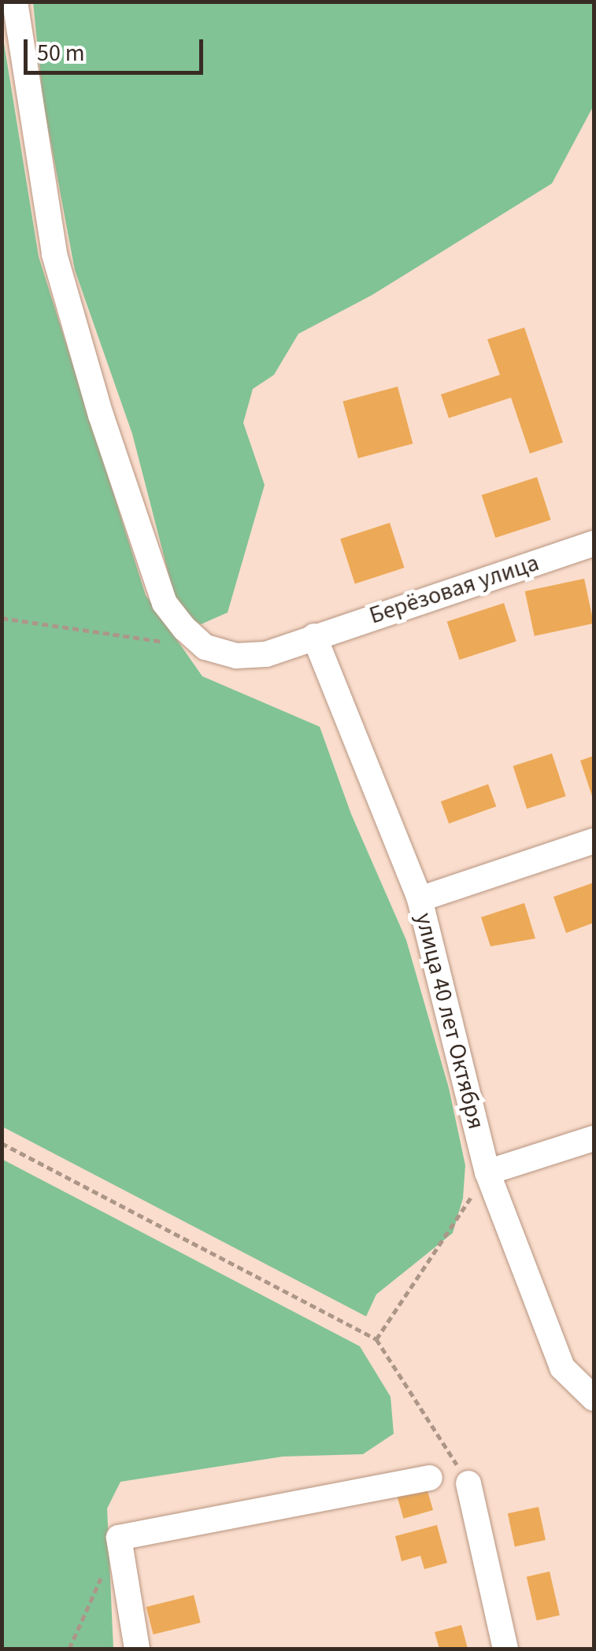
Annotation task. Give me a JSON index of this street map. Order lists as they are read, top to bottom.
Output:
{
  "streets": {
    "street": ["Берёзовая улица", "улица 40 лет Октября"]
  },
  "crossings": [
    ["Берёзовая улица", "улица 40 лет Октября"]
  ],
  "scale_bar": "50 m"
}
